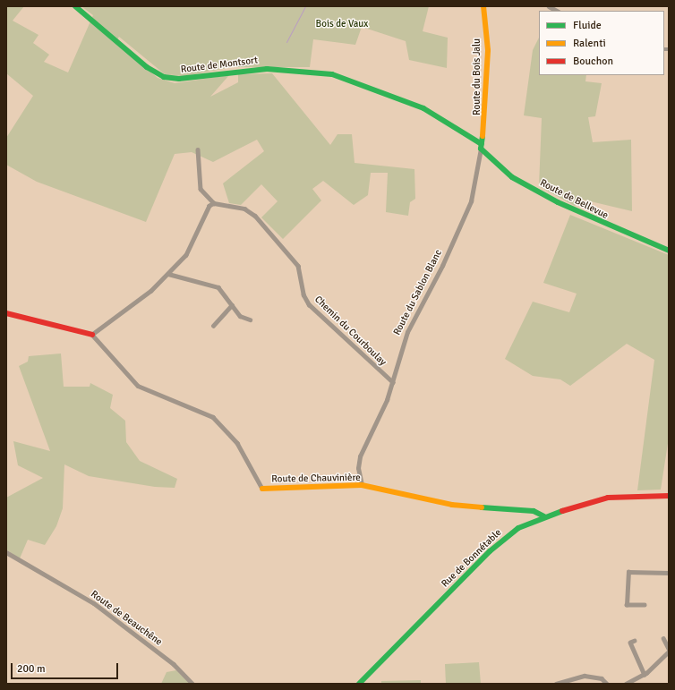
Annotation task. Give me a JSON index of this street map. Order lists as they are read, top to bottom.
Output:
{
  "streets": {
    "street": [
      "Route de Montsort",
      "Route du Bois Jalu",
      "Route de Bellevue",
      "Route du Sablon Blanc",
      "Chemin du Courboulay",
      "Route de Chauvinière",
      "Rue de Bonnétable",
      "Route de Beauchêne"
    ]
  },
  "crossings": [
    ["Route de Montsort", "Route du Bois Jalu"],
    ["Route de Montsort", "Route de Bellevue"],
    ["Route de Montsort", "Route du Sablon Blanc"],
    ["Route du Bois Jalu", "Route de Bellevue"],
    ["Route du Bois Jalu", "Route du Sablon Blanc"],
    ["Route de Bellevue", "Route du Sablon Blanc"],
    ["Route du Sablon Blanc", "Chemin du Courboulay"],
    ["Route du Sablon Blanc", "Route de Chauvinière"],
    ["Route de Chauvinière", "Rue de Bonnétable"]
  ],
  "parks": ["Bois de Vaux"],
  "legend": ["Fluide", "Ralenti", "Bouchon"],
  "scale_bar": "200 m"
}
